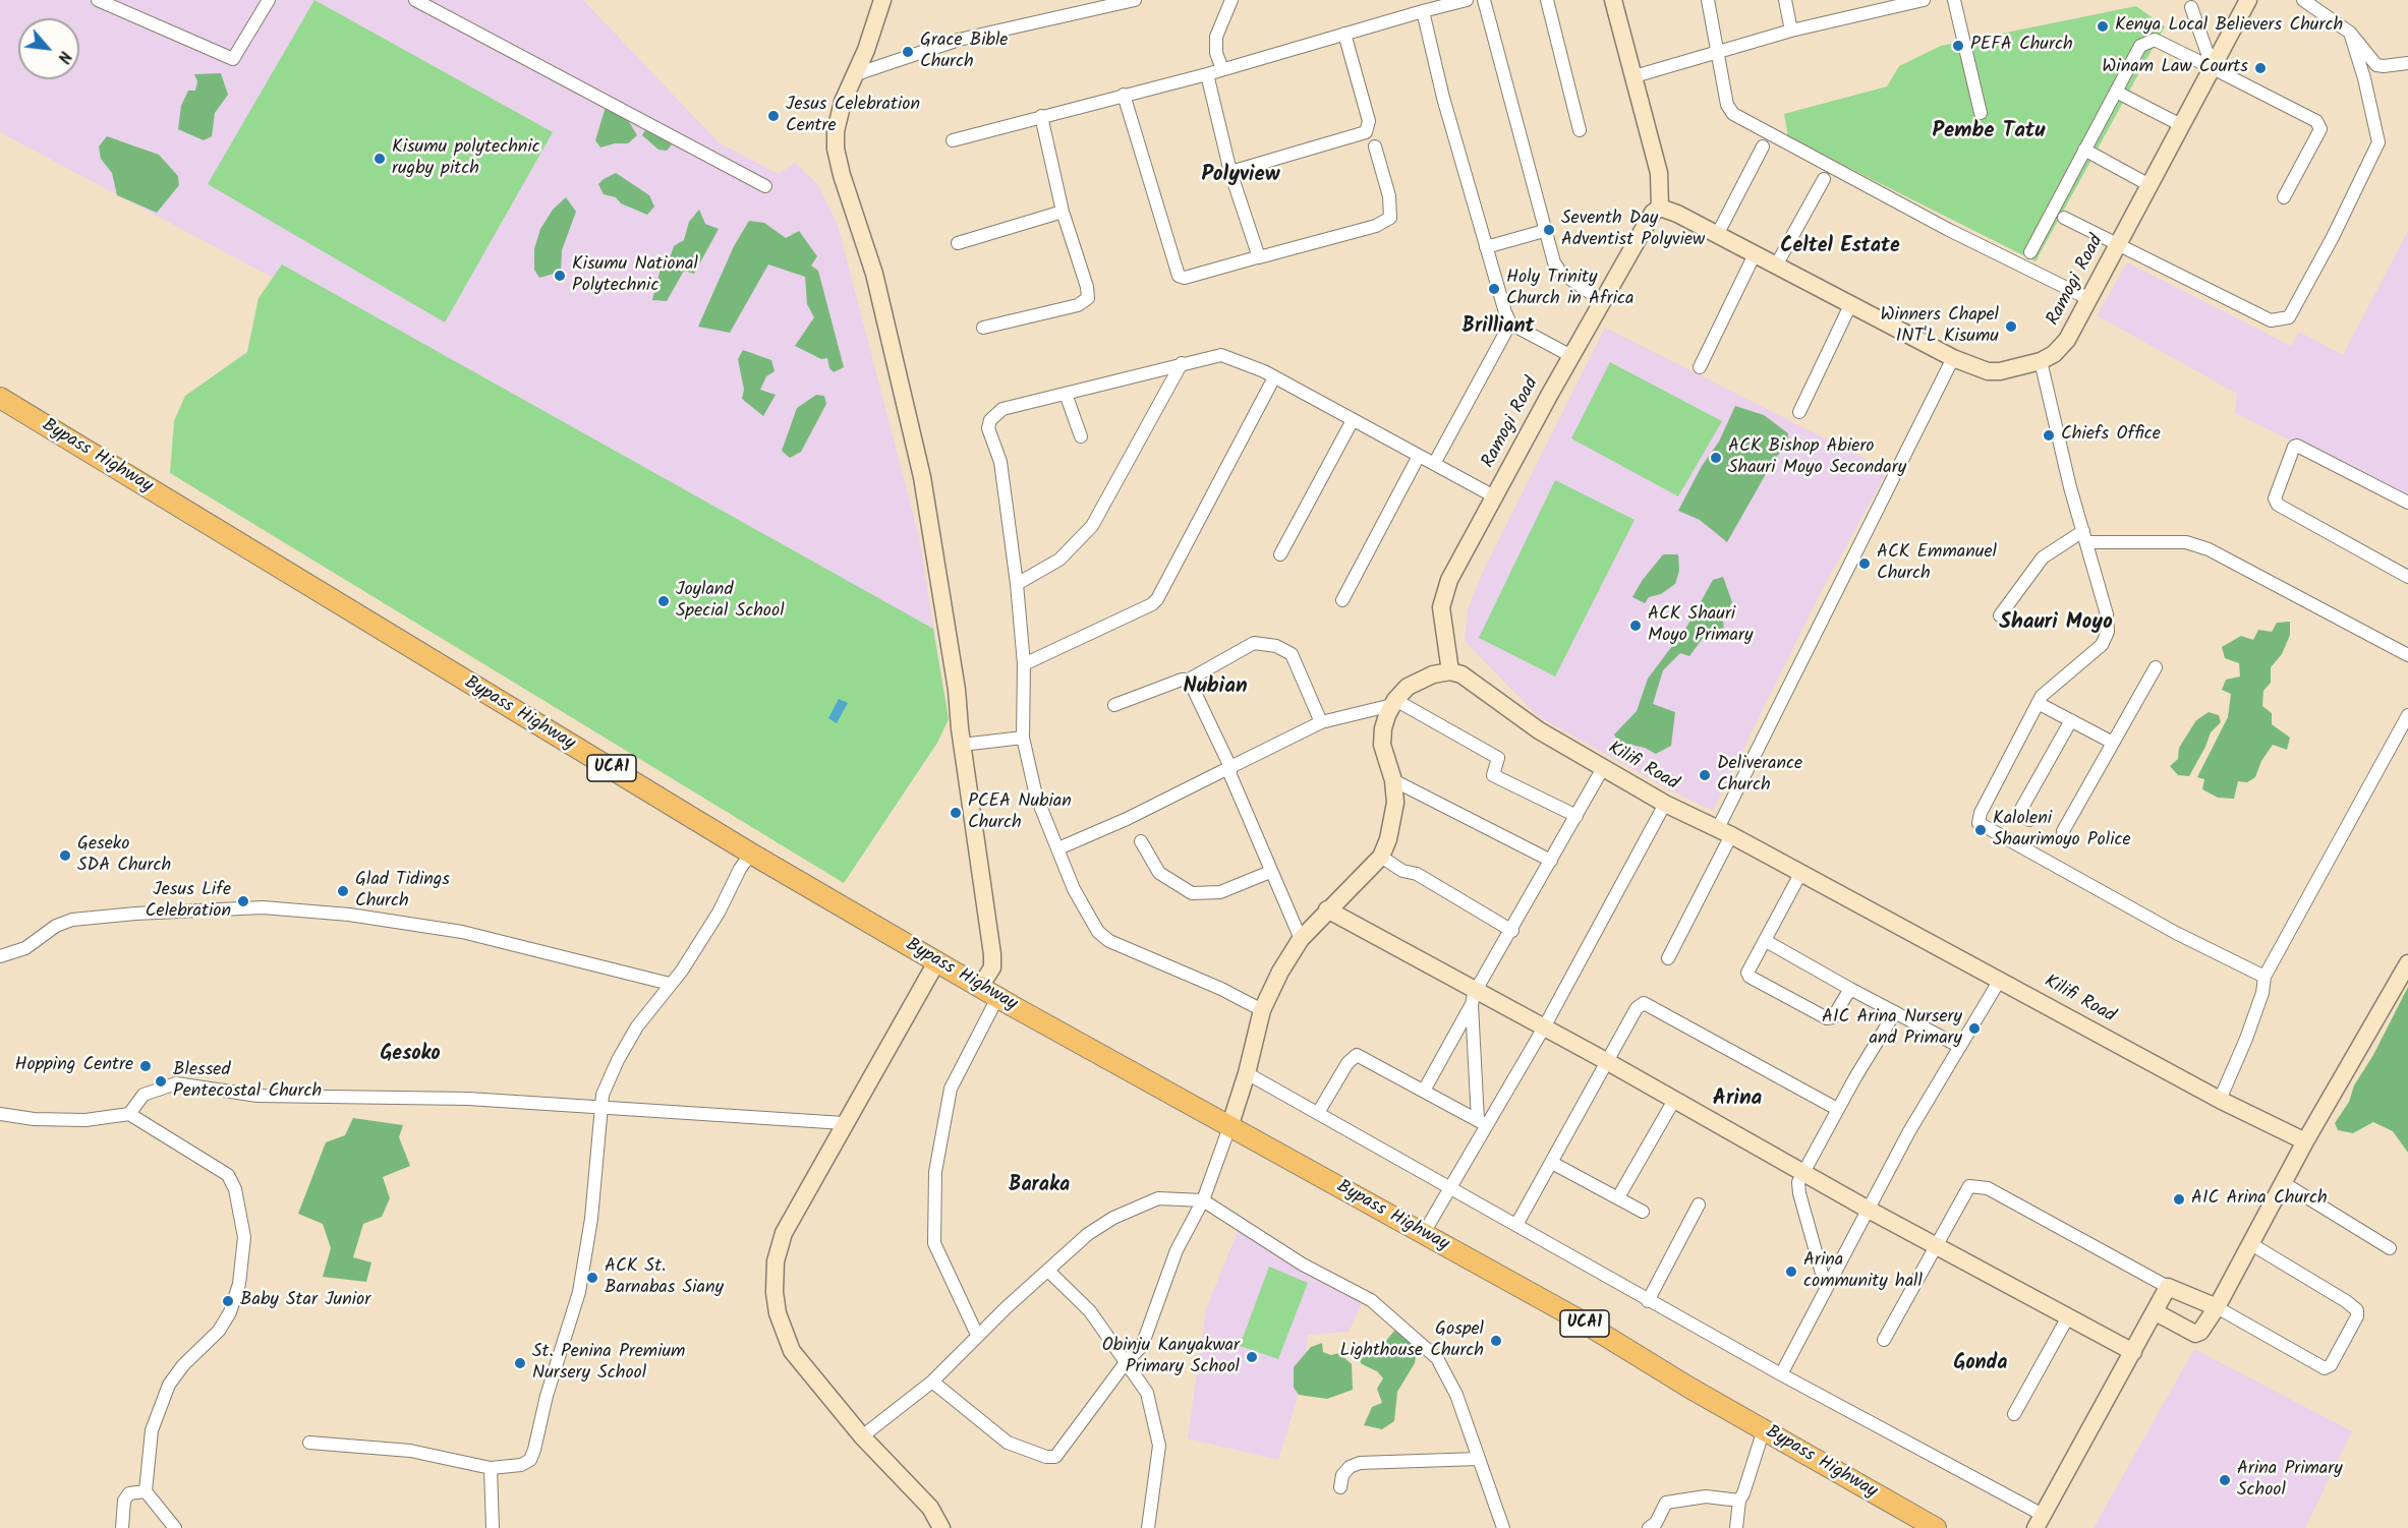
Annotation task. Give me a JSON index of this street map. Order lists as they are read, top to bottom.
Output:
{
  "streets": {
    "main road": ["Bypass Highway", "UCA1"],
    "street": ["Ramogi Road", "Kilifi Road"]
  },
  "crossings": [
    ["Ramogi Road", "Kilifi Road"]
  ],
  "districts": [
    "Pembe Tatu",
    "Polyview",
    "Celtel Estate",
    "Brilliant",
    "Shauri Moyo",
    "Nubian",
    "Gesoko",
    "Arina",
    "Baraka",
    "Gonda"
  ],
  "places": [
    "Kenya Local Believers Church",
    "PEFA Church",
    "Grace Bible Church",
    "Winam Law Courts",
    "Jesus Celebration Centre",
    "Kisumu polytechnic rugby pitch",
    "Seventh Day Adventist Polyview",
    "Kisumu National Polytechnic",
    "Holy Trinity Church in Africa",
    "Winners Chapel INT'L Kisumu",
    "Chiefs Office",
    "ACK Bishop Abiero Shauri Moyo Secondary",
    "ACK Emmanuel Church",
    "Joyland Special School",
    "ACK Shauri Moyo Primary",
    "Deliverance Church",
    "PCEA Nubian Church",
    "Kaloleni Shaurimoyo Police",
    "Geseko SDA Church",
    "Glad Tidings Church",
    "Jesus Life Celebration",
    "AIC Arina Nursery and Primary",
    "Hopping Centre",
    "Blessed Pentecostal Church",
    "AIC Arina Church",
    "Arina community hall",
    "ACK St. Barnabas Siany",
    "Baby Star Junior",
    "Gospel Lighthouse Church",
    "Obinju Kanyakwar Primary School",
    "St. Penina Premium Nursery School",
    "Arina Primary School"
  ],
  "north": "bottom right"
}
